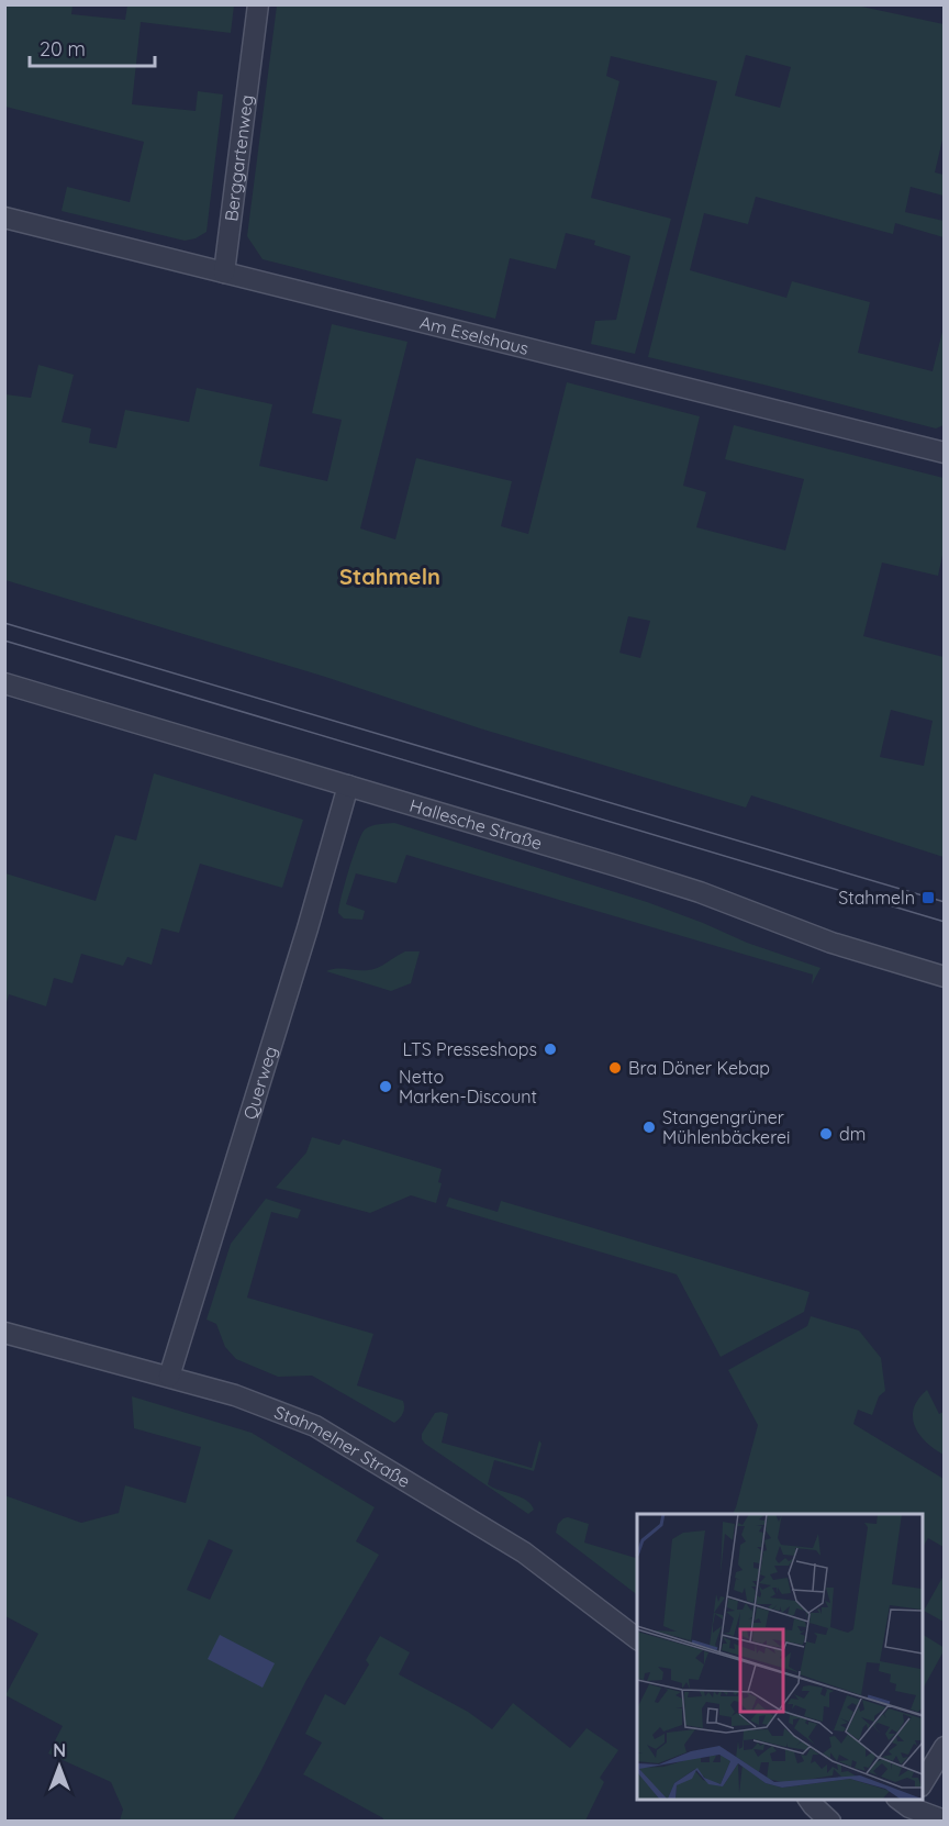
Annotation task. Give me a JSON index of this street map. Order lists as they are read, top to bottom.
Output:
{
  "streets": {
    "street": [
      "Berggartenweg",
      "Am Eselshaus",
      "Hallesche Straße",
      "Querweg",
      "Stahmelner Straße"
    ]
  },
  "crossings": [
    ["Berggartenweg", "Am Eselshaus"],
    ["Hallesche Straße", "Querweg"],
    ["Querweg", "Stahmelner Straße"]
  ],
  "districts": ["Stahmeln"],
  "places": {
    "transit": ["Stahmeln"],
    "other": [
      "LTS Presseshops",
      "Bra Döner Kebap",
      "Netto Marken-Discount",
      "Stangengrüner Mühlenbäckerei",
      "dm"
    ]
  },
  "scale_bar": "20 m",
  "north": "top"
}
